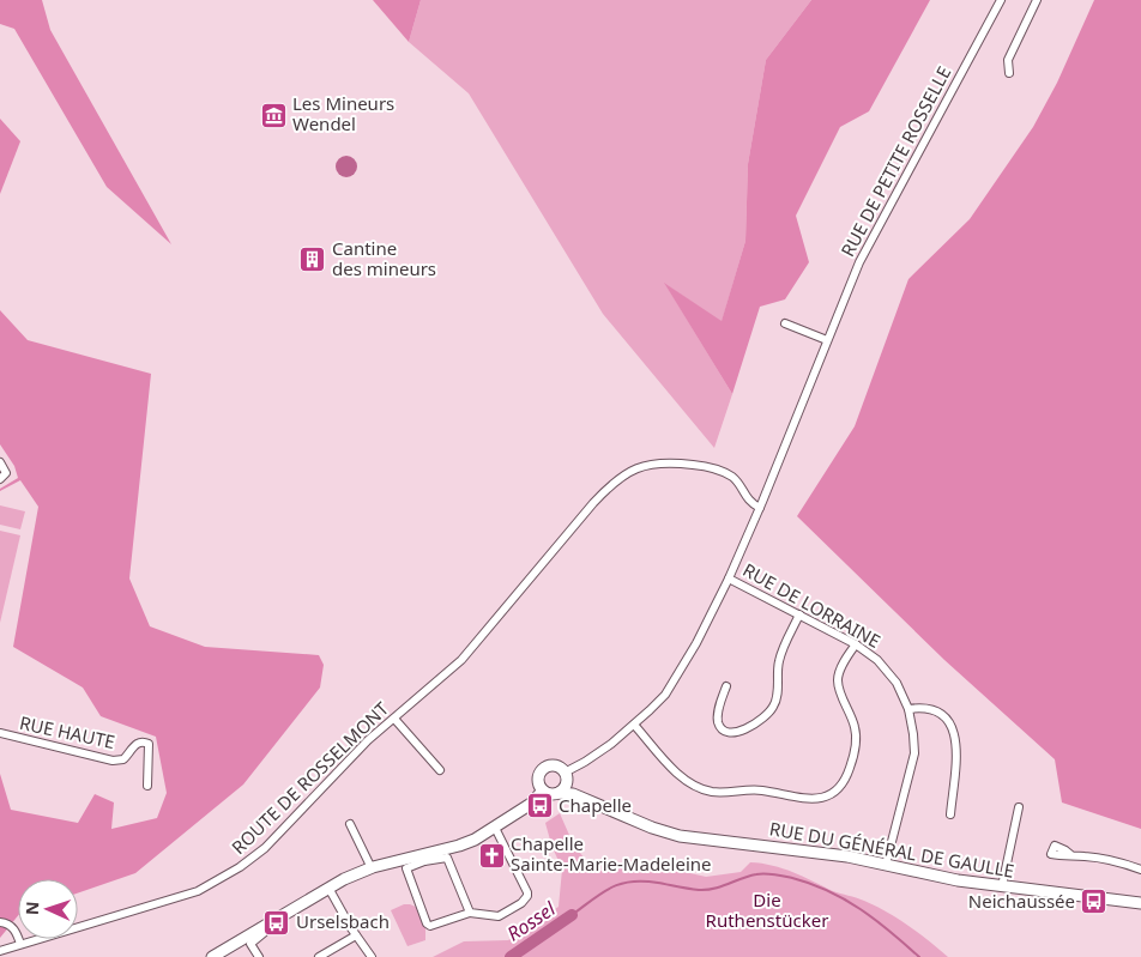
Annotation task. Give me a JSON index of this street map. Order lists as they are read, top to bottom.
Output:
{
  "streets": {
    "main road": ["RUE DU GÉNÉRAL DE GAULLE"],
    "street": [
      "RUE DE PETITE ROSSELLE",
      "RUE DE LORRAINE",
      "RUE HAUTE",
      "ROUTE DE ROSSELMONT"
    ]
  },
  "crossings": [
    ["RUE DE PETITE ROSSELLE", "RUE DE LORRAINE"],
    ["RUE DE PETITE ROSSELLE", "ROUTE DE ROSSELMONT"],
    ["RUE DE PETITE ROSSELLE", "RUE DU GÉNÉRAL DE GAULLE"],
    ["RUE DE LORRAINE", "RUE DU GÉNÉRAL DE GAULLE"]
  ],
  "water": ["Rossel"],
  "parks": ["Die Ruthenstücker"],
  "places": {
    "museum": ["Les Mineurs Wendel"],
    "building": ["Cantine des mineurs"],
    "bus stop": ["Chapelle", "Neichaussée", "Urselsbach"],
    "church": ["Chapelle Sainte-Marie-Madeleine"]
  },
  "north": "left"
}
